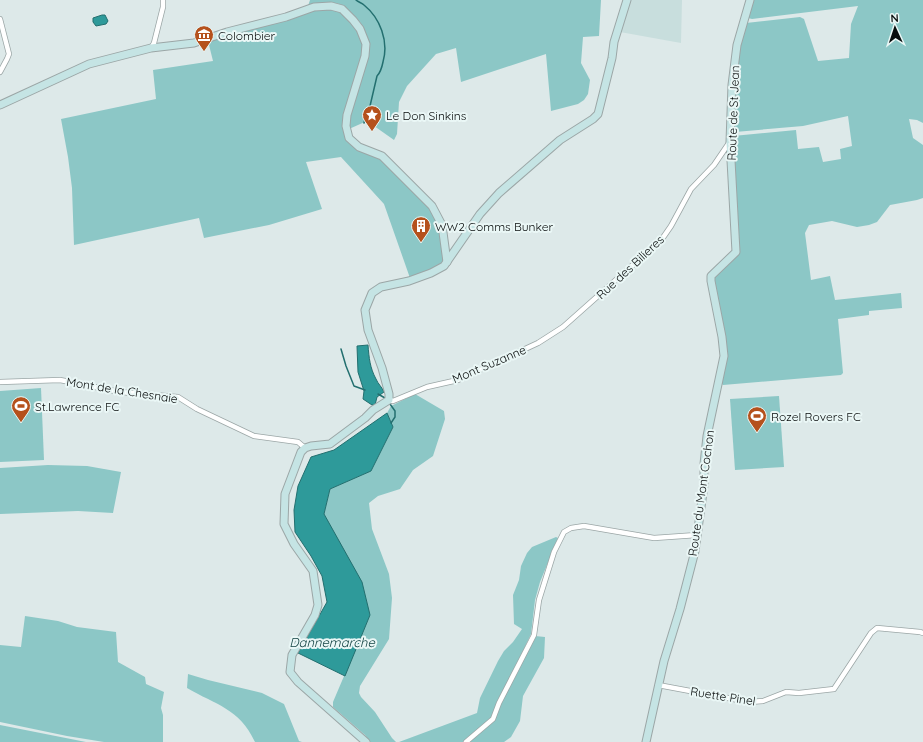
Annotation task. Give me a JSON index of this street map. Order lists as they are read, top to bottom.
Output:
{
  "streets": {
    "street": [
      "Route de St Jean",
      "Rue des Bilieres",
      "Mont Suzanne",
      "Mont de la Chesnaie",
      "Route du Mont Cochon",
      "Ruette Pinel"
    ]
  },
  "crossings": [
    ["Route de St Jean", "Rue des Bilieres"],
    ["Route de St Jean", "Route du Mont Cochon"],
    ["Rue des Bilieres", "Mont Suzanne"],
    ["Route du Mont Cochon", "Ruette Pinel"]
  ],
  "water": ["Dannemarche"],
  "places": {
    "museum": ["Colombier"],
    "place": ["Le Don Sinkins"],
    "building": ["WW2 Comms Bunker"],
    "sports": ["St.Lawrence FC", "Rozel Rovers FC"]
  },
  "north": "top"
}
